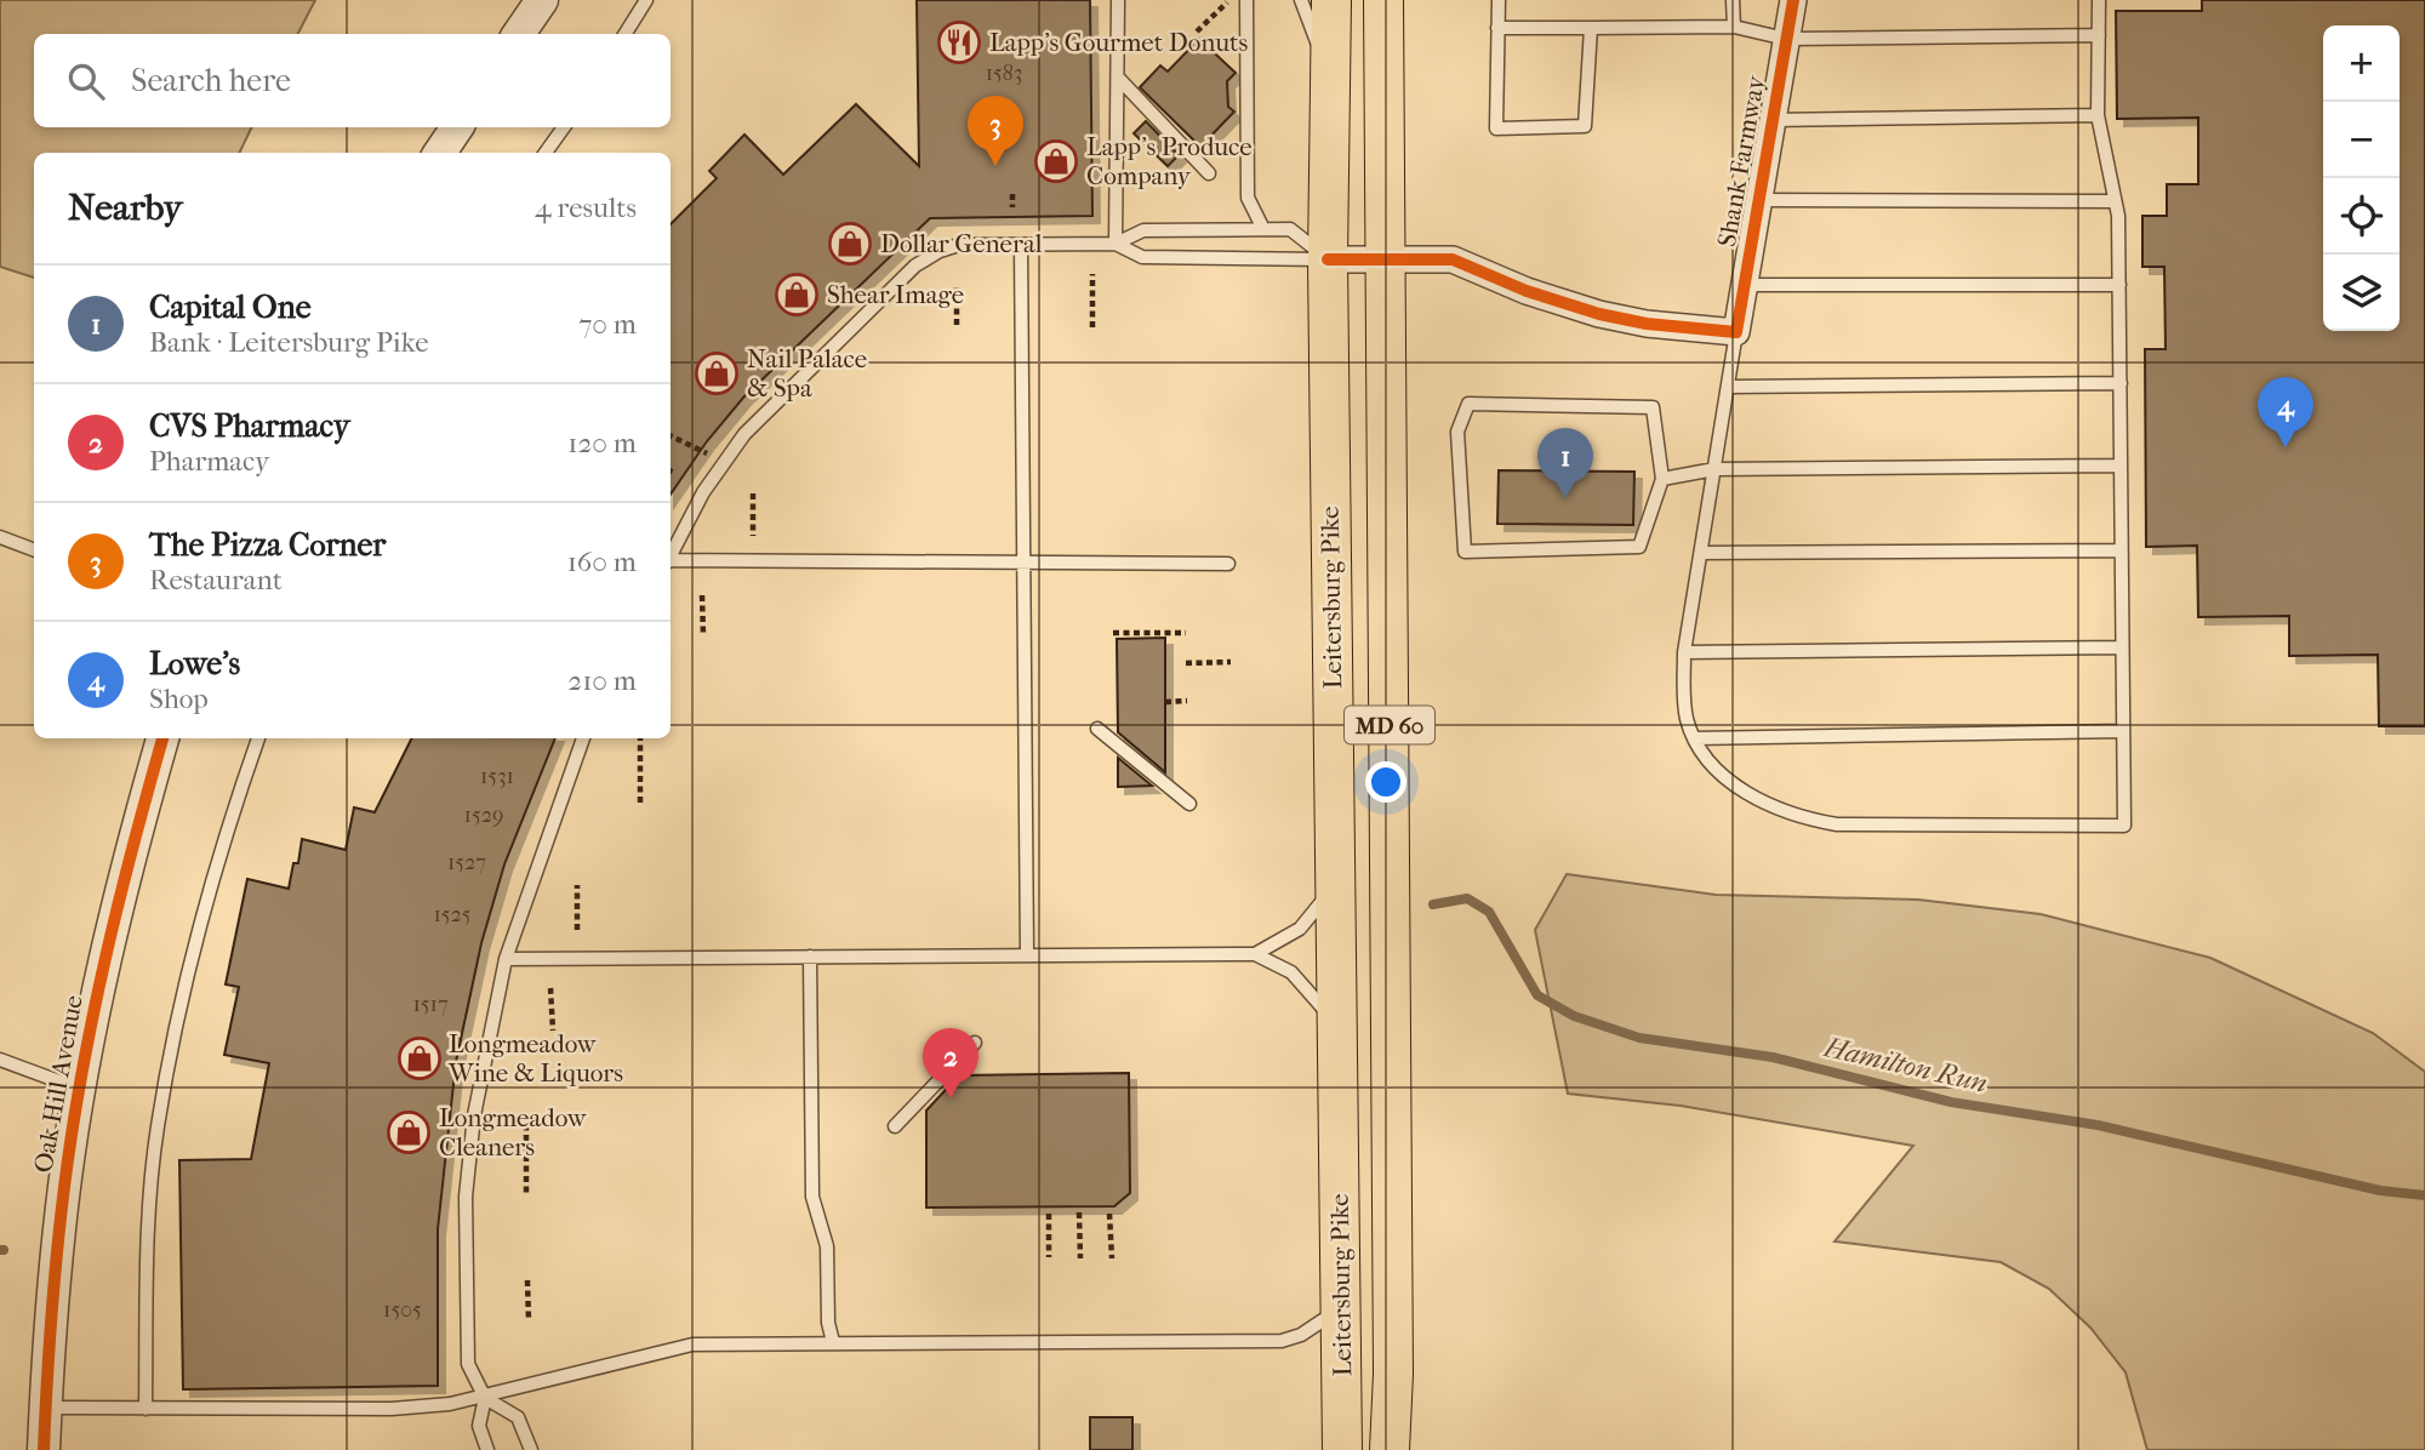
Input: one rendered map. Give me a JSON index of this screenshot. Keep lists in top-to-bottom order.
{
  "streets": {
    "main road": ["Leitersburg Pike", "MD 60"],
    "street": ["Shank Farmway", "Oak Hill Avenue"]
  },
  "water": ["Hamilton Run"],
  "places": {
    "restaurant": ["Lapp's Gourmet Donuts"],
    "shop": [
      "Lapp's Produce Company",
      "Dollar General",
      "Shear Image",
      "Nail Palace & Spa",
      "Longmeadow Wine & Liquors",
      "Longmeadow Cleaners"
    ]
  },
  "house_numbers": [
    "1583",
    "1531",
    "1529",
    "1527",
    "1525",
    "1517",
    "1505"
  ],
  "page": {
    "map_buttons": ["+", "−"],
    "search": "Search here",
    "pins": [
      "3",
      "4",
      "1",
      "2"
    ],
    "heading": ["Nearby", "4 results"],
    "list": [
      {
        "mark": "1",
        "name": "Capital One",
        "note": "Bank · Leitersburg Pike",
        "value": "70 m"
      },
      {
        "mark": "2",
        "name": "CVS Pharmacy",
        "note": "Pharmacy",
        "value": "120 m"
      },
      {
        "mark": "3",
        "name": "The Pizza Corner",
        "note": "Restaurant",
        "value": "160 m"
      },
      {
        "mark": "4",
        "name": "Lowe's",
        "note": "Shop",
        "value": "210 m"
      }
    ]
  }
}
